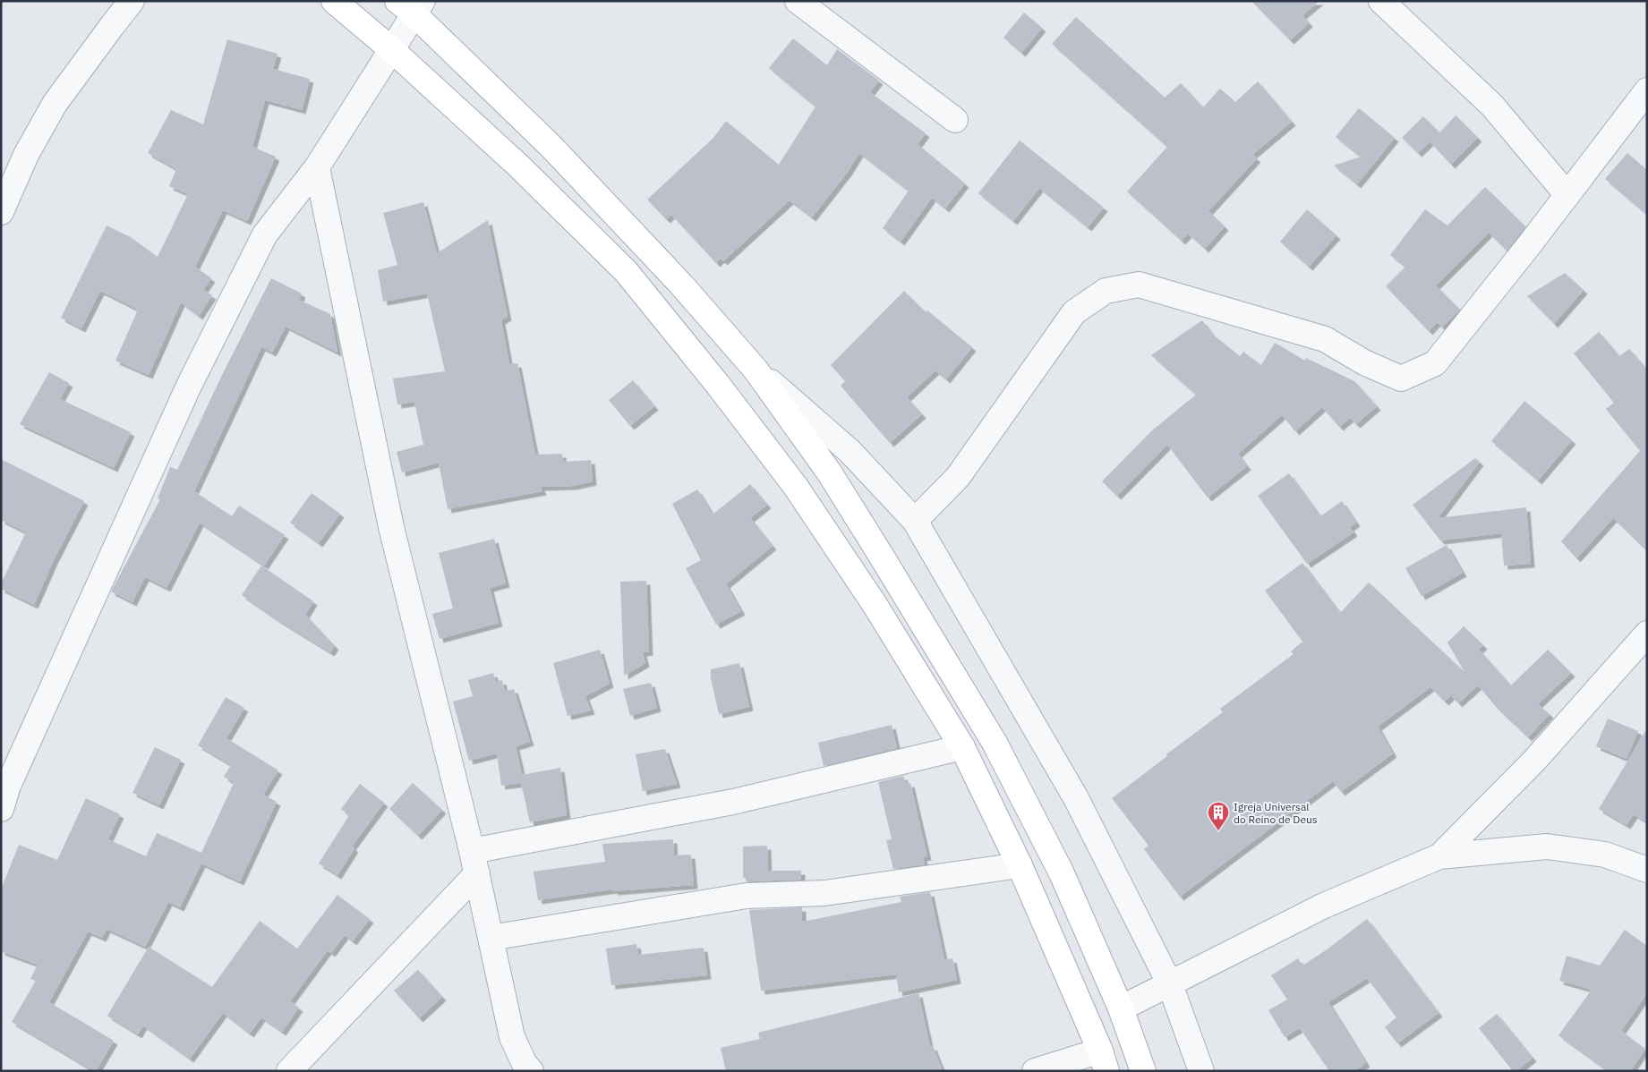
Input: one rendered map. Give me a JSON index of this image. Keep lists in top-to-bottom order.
{
  "places": {
    "building": ["Igreja Universal do Reino de Deus"]
  }
}
